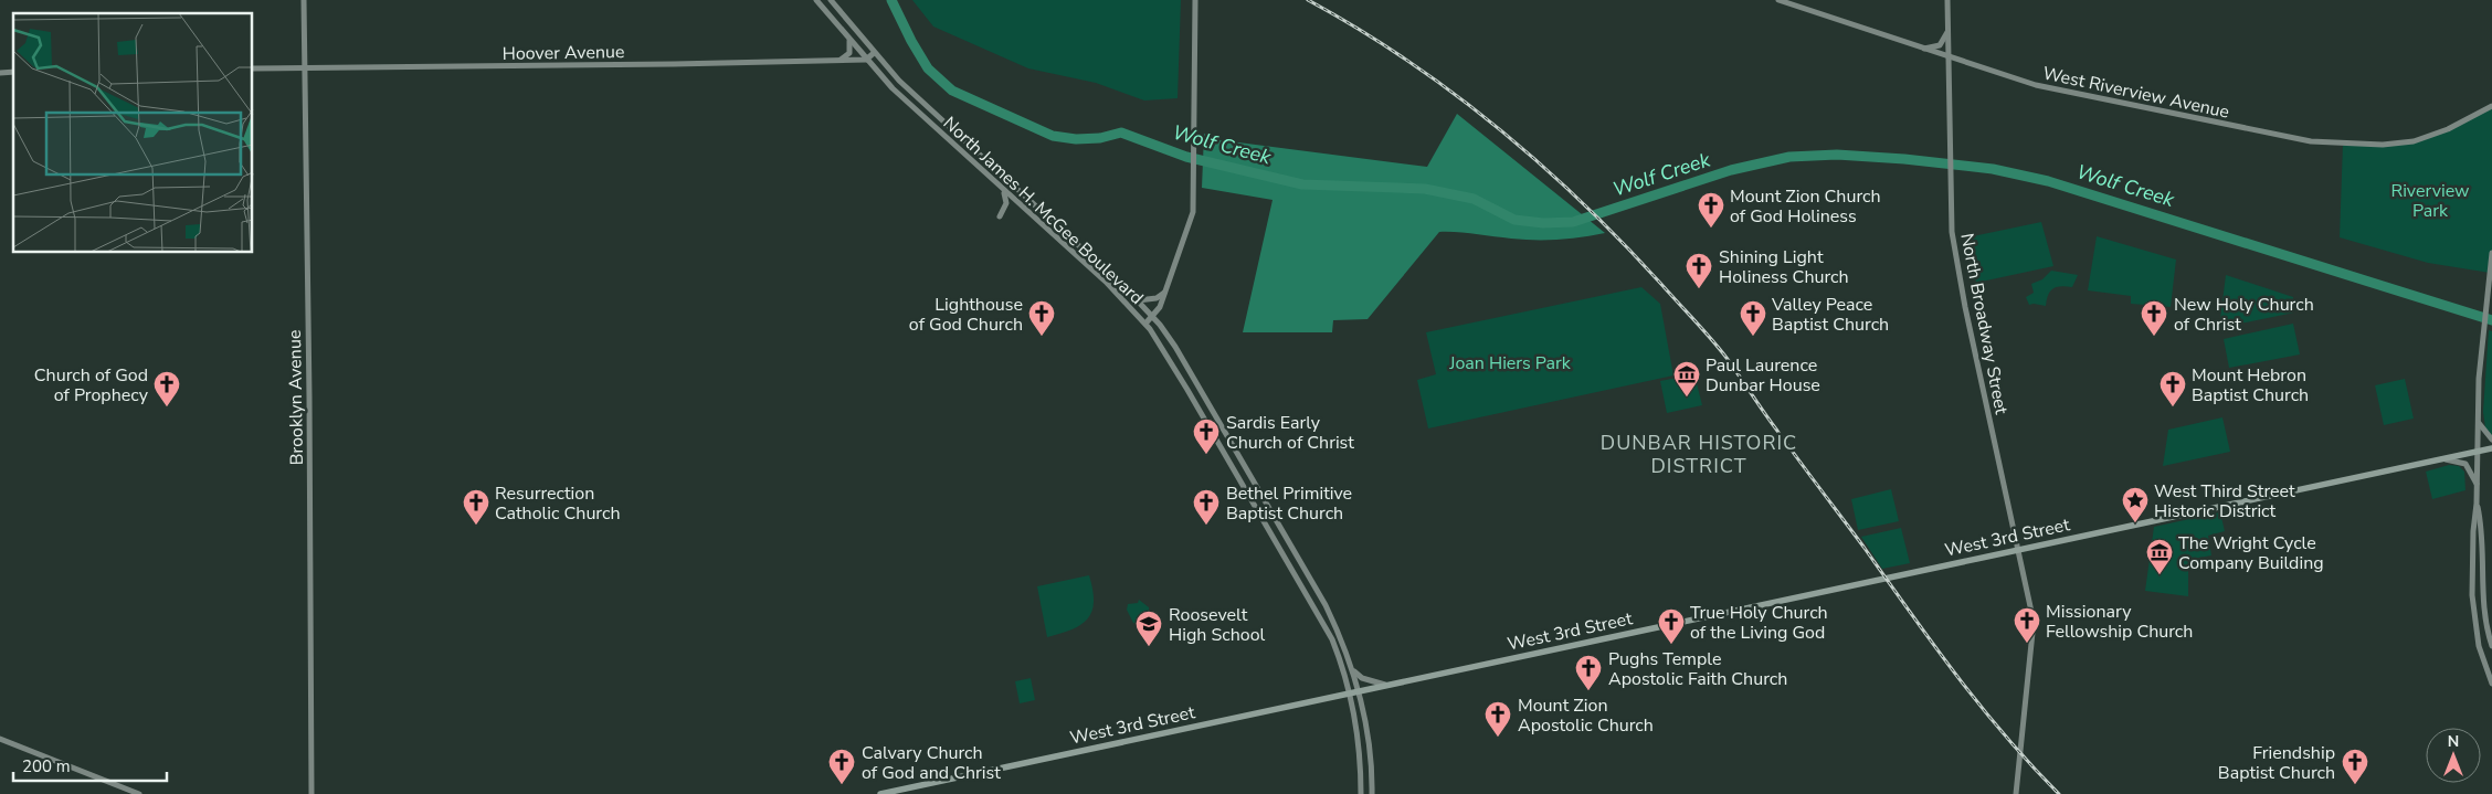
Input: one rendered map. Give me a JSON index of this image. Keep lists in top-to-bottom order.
{
  "streets": {
    "main road": ["West 3rd Street"],
    "street": [
      "Hoover Avenue",
      "West Riverview Avenue",
      "North James H. McGee Boulevard",
      "North Broadway Street",
      "Brooklyn Avenue"
    ]
  },
  "crossings": [
    ["Hoover Avenue", "North James H. McGee Boulevard"],
    ["Hoover Avenue", "Brooklyn Avenue"],
    ["West Riverview Avenue", "North Broadway Street"],
    ["North James H. McGee Boulevard", "West 3rd Street"],
    ["North Broadway Street", "West 3rd Street"]
  ],
  "districts": ["DUNBAR HISTORIC DISTRICT"],
  "water": ["Wolf Creek"],
  "parks": ["Riverview Park", "Joan Hiers Park"],
  "places": {
    "church": [
      "Mount Zion Church of God Holiness",
      "Shining Light Holiness Church",
      "Lighthouse of God Church",
      "Valley Peace Baptist Church",
      "New Holy Church of Christ",
      "Church of God of Prophecy",
      "Mount Hebron Baptist Church",
      "Sardis Early Church of Christ",
      "Resurrection Catholic Church",
      "Bethel Primitive Baptist Church",
      "Missionary Fellowship Church",
      "True Holy Church of the Living God",
      "Pughs Temple Apostolic Faith Church",
      "Mount Zion Apostolic Church",
      "Calvary Church of God and Christ",
      "Friendship Baptist Church"
    ],
    "museum": ["Paul Laurence Dunbar House", "The Wright Cycle Company Building"],
    "place": ["West Third Street Historic District"],
    "school or university": ["Roosevelt High School"]
  },
  "scale_bar": "200 m",
  "north": "top"
}
